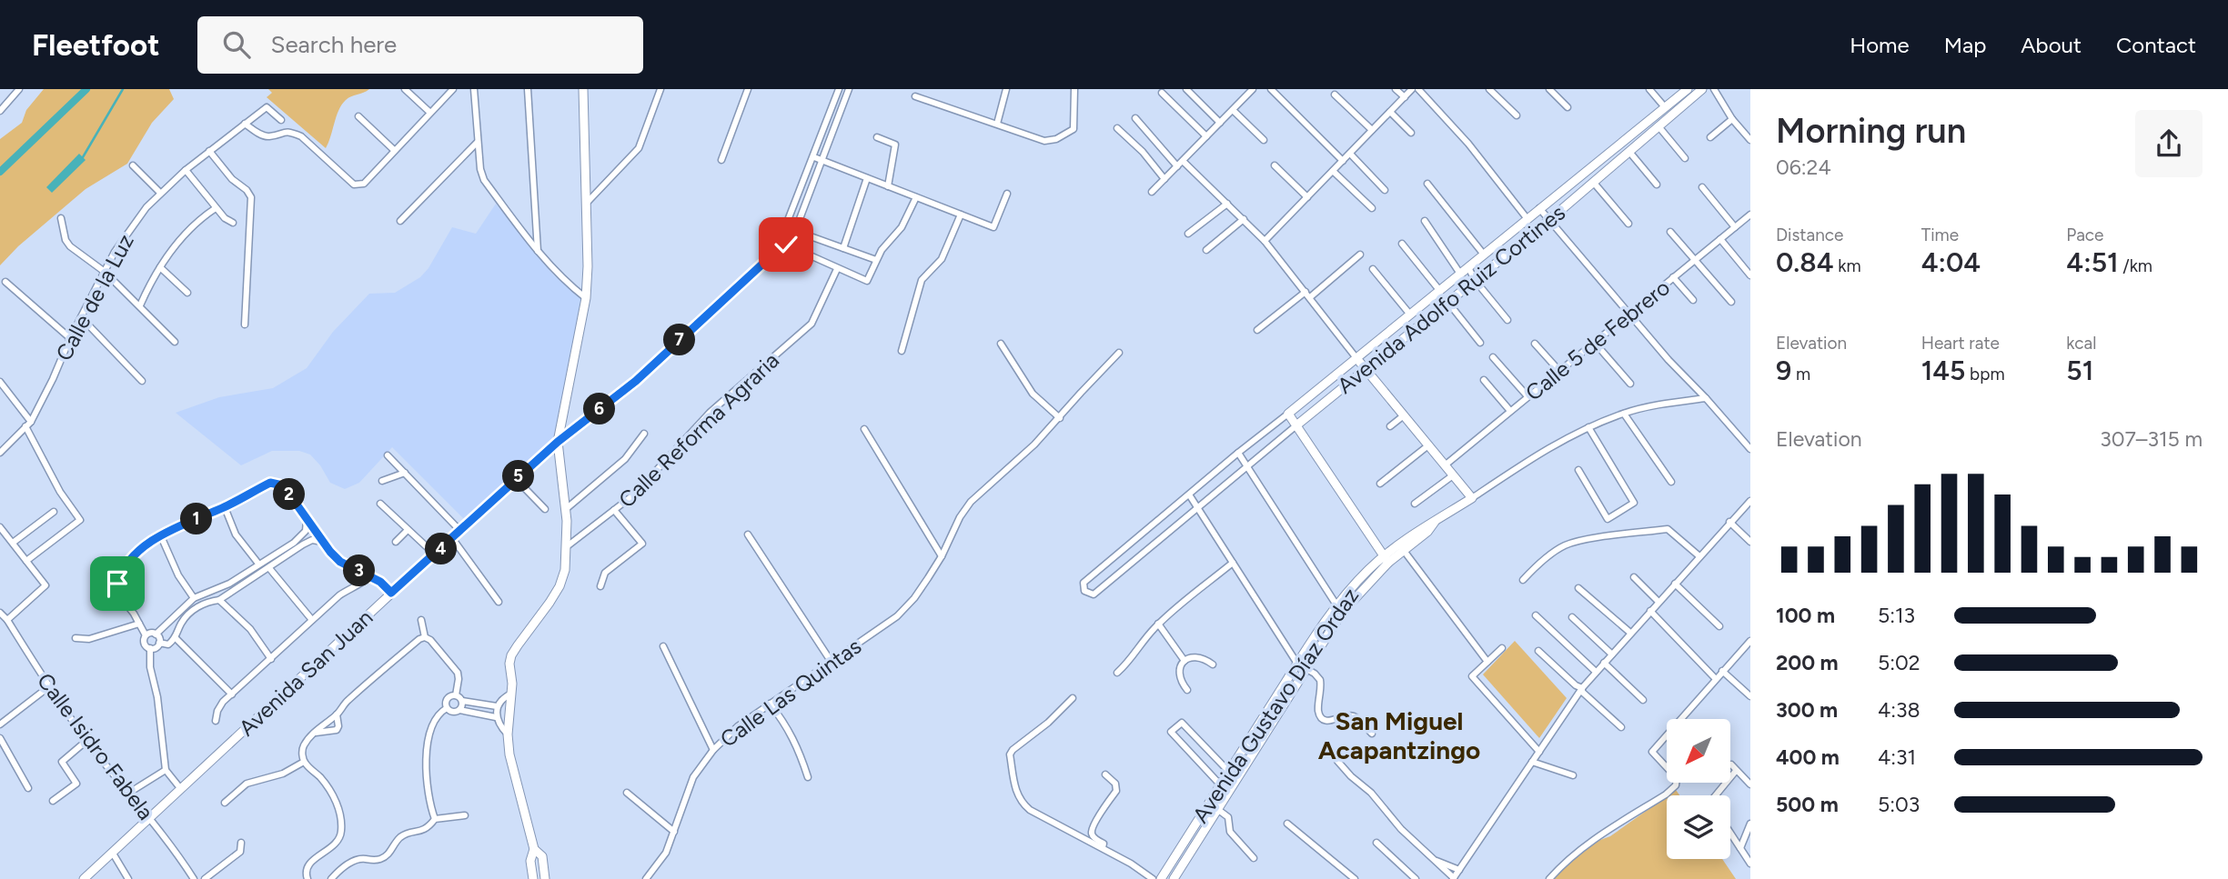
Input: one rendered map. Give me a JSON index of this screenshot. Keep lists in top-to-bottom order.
{
  "streets": {
    "street": [
      "Calle de la Luz",
      "Avenida Adolfo Ruiz Cortines",
      "Calle 5 de Febrero",
      "Calle Reforma Agraria",
      "Avenida San Juan",
      "Calle Las Quintas",
      "Avenida Gustavo Díaz Ordaz",
      "Calle Isidro Fabela"
    ]
  },
  "crossings": [
    ["Avenida San Juan", "Calle Isidro Fabela"]
  ],
  "districts": ["San Miguel Acapantzingo"],
  "north": "bottom left",
  "page": {
    "header": "Fleetfoot",
    "search": "Search here",
    "nav": [
      "Home",
      "Map",
      "About",
      "Contact"
    ],
    "heading": ["Morning run", "06:24"],
    "stats": [
      ["Distance", "0.84 km"],
      ["Time", "4:04"],
      ["Pace", "4:51 /km"],
      ["Elevation", "9 m"],
      ["Heart rate", "145 bpm"],
      ["kcal", "51"]
    ],
    "pins": [
      "7",
      "6",
      "5",
      "2",
      "1",
      "4",
      "3"
    ],
    "chart": ["Elevation", "307–315 m"],
    "list": [
      {
        "name": "100 m",
        "note": "5:13"
      },
      {
        "name": "200 m",
        "note": "5:02"
      },
      {
        "name": "300 m",
        "note": "4:38"
      },
      {
        "name": "400 m",
        "note": "4:31"
      },
      {
        "name": "500 m",
        "note": "5:03"
      }
    ]
  }
}
